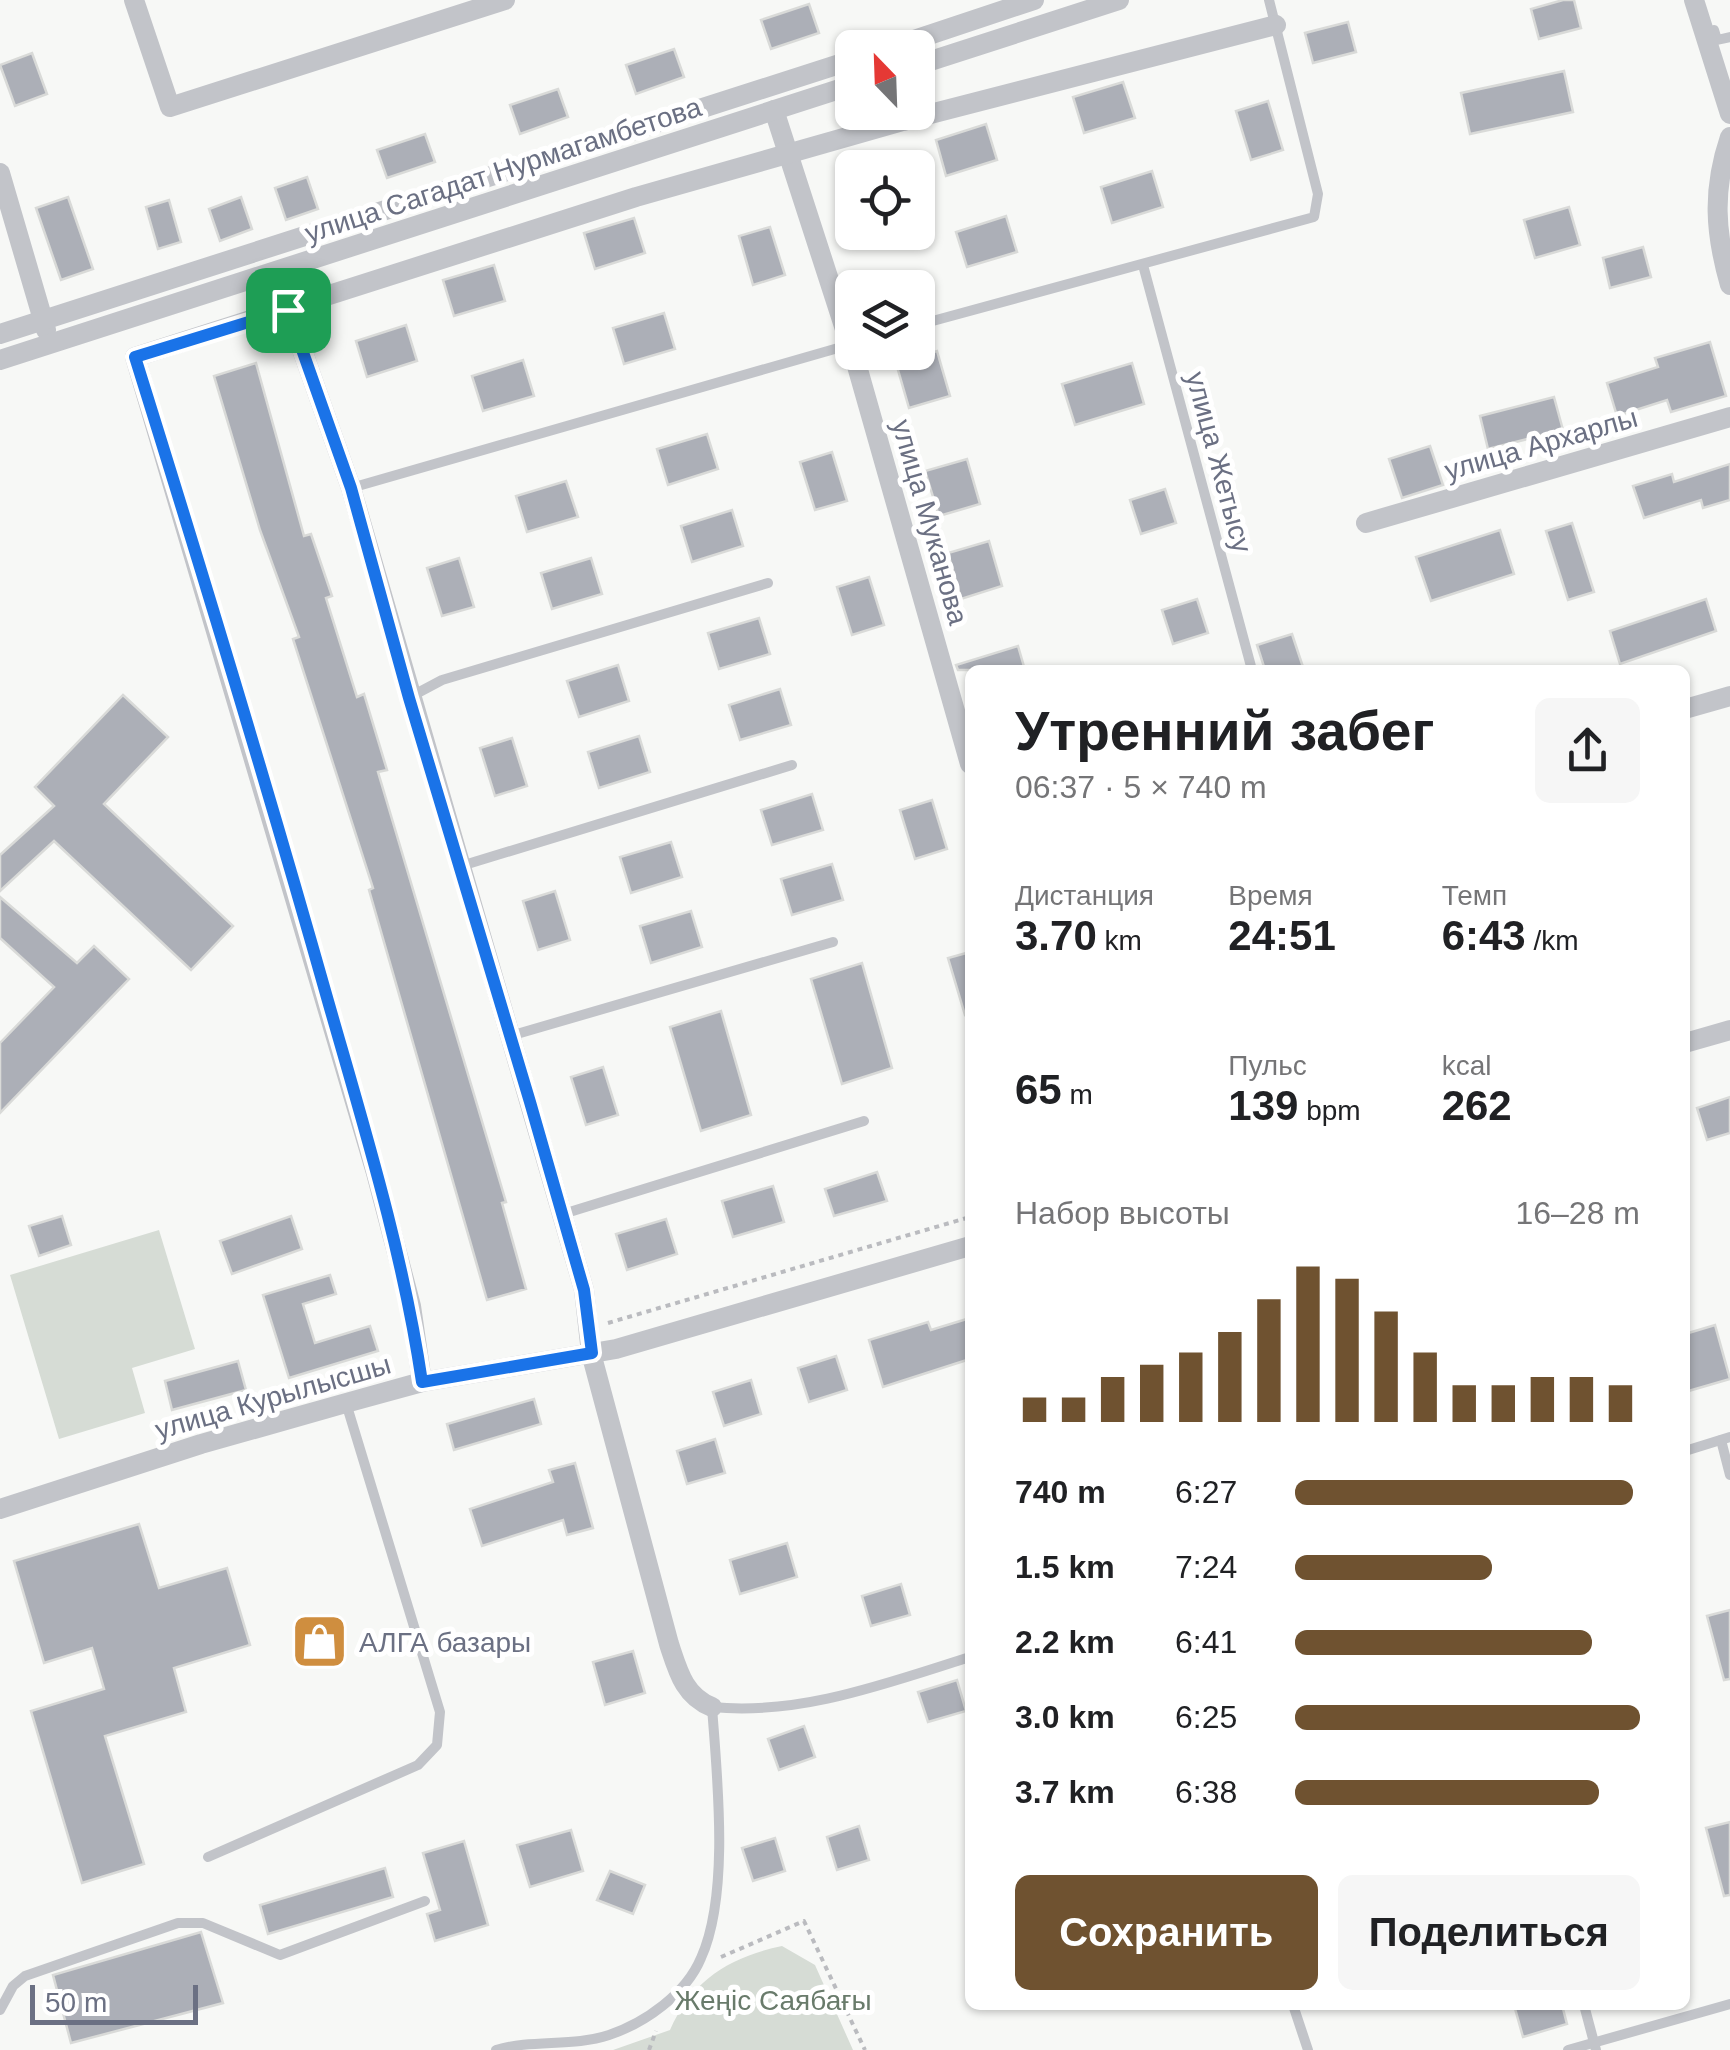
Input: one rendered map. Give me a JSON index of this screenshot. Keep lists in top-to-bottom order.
{
  "streets": {
    "street": [
      "улица Сагадат Нурмагамбетова",
      "улица Архарлы",
      "улица Муканова",
      "улица Курылысшы"
    ],
    "lane": ["улица Жетысу"]
  },
  "crossings": [
    ["улица Сагадат Нурмагамбетова", "улица Муканова"]
  ],
  "parks": ["Жеңіс Саябағы"],
  "places": {
    "shop": ["АЛГА базары"]
  },
  "scale_bar": "50 m",
  "north": "top left",
  "page": {
    "heading": ["Утренний забег", "06:37 · 5 × 740 m"],
    "stats": [
      ["Дистанция", "3.70 km"],
      ["Время", "24:51"],
      ["Темп", "6:43 /km"],
      ["65 m"],
      ["Пульс", "139 bpm"],
      ["kcal", "262"]
    ],
    "chart": ["Набор высоты", "16–28 m"],
    "list": [
      {
        "name": "740 m",
        "note": "6:27"
      },
      {
        "name": "1.5 km",
        "note": "7:24"
      },
      {
        "name": "2.2 km",
        "note": "6:41"
      },
      {
        "name": "3.0 km",
        "note": "6:25"
      },
      {
        "name": "3.7 km",
        "note": "6:38"
      }
    ],
    "buttons": ["Сохранить", "Поделиться"],
    "scale": "50 m"
  }
}
